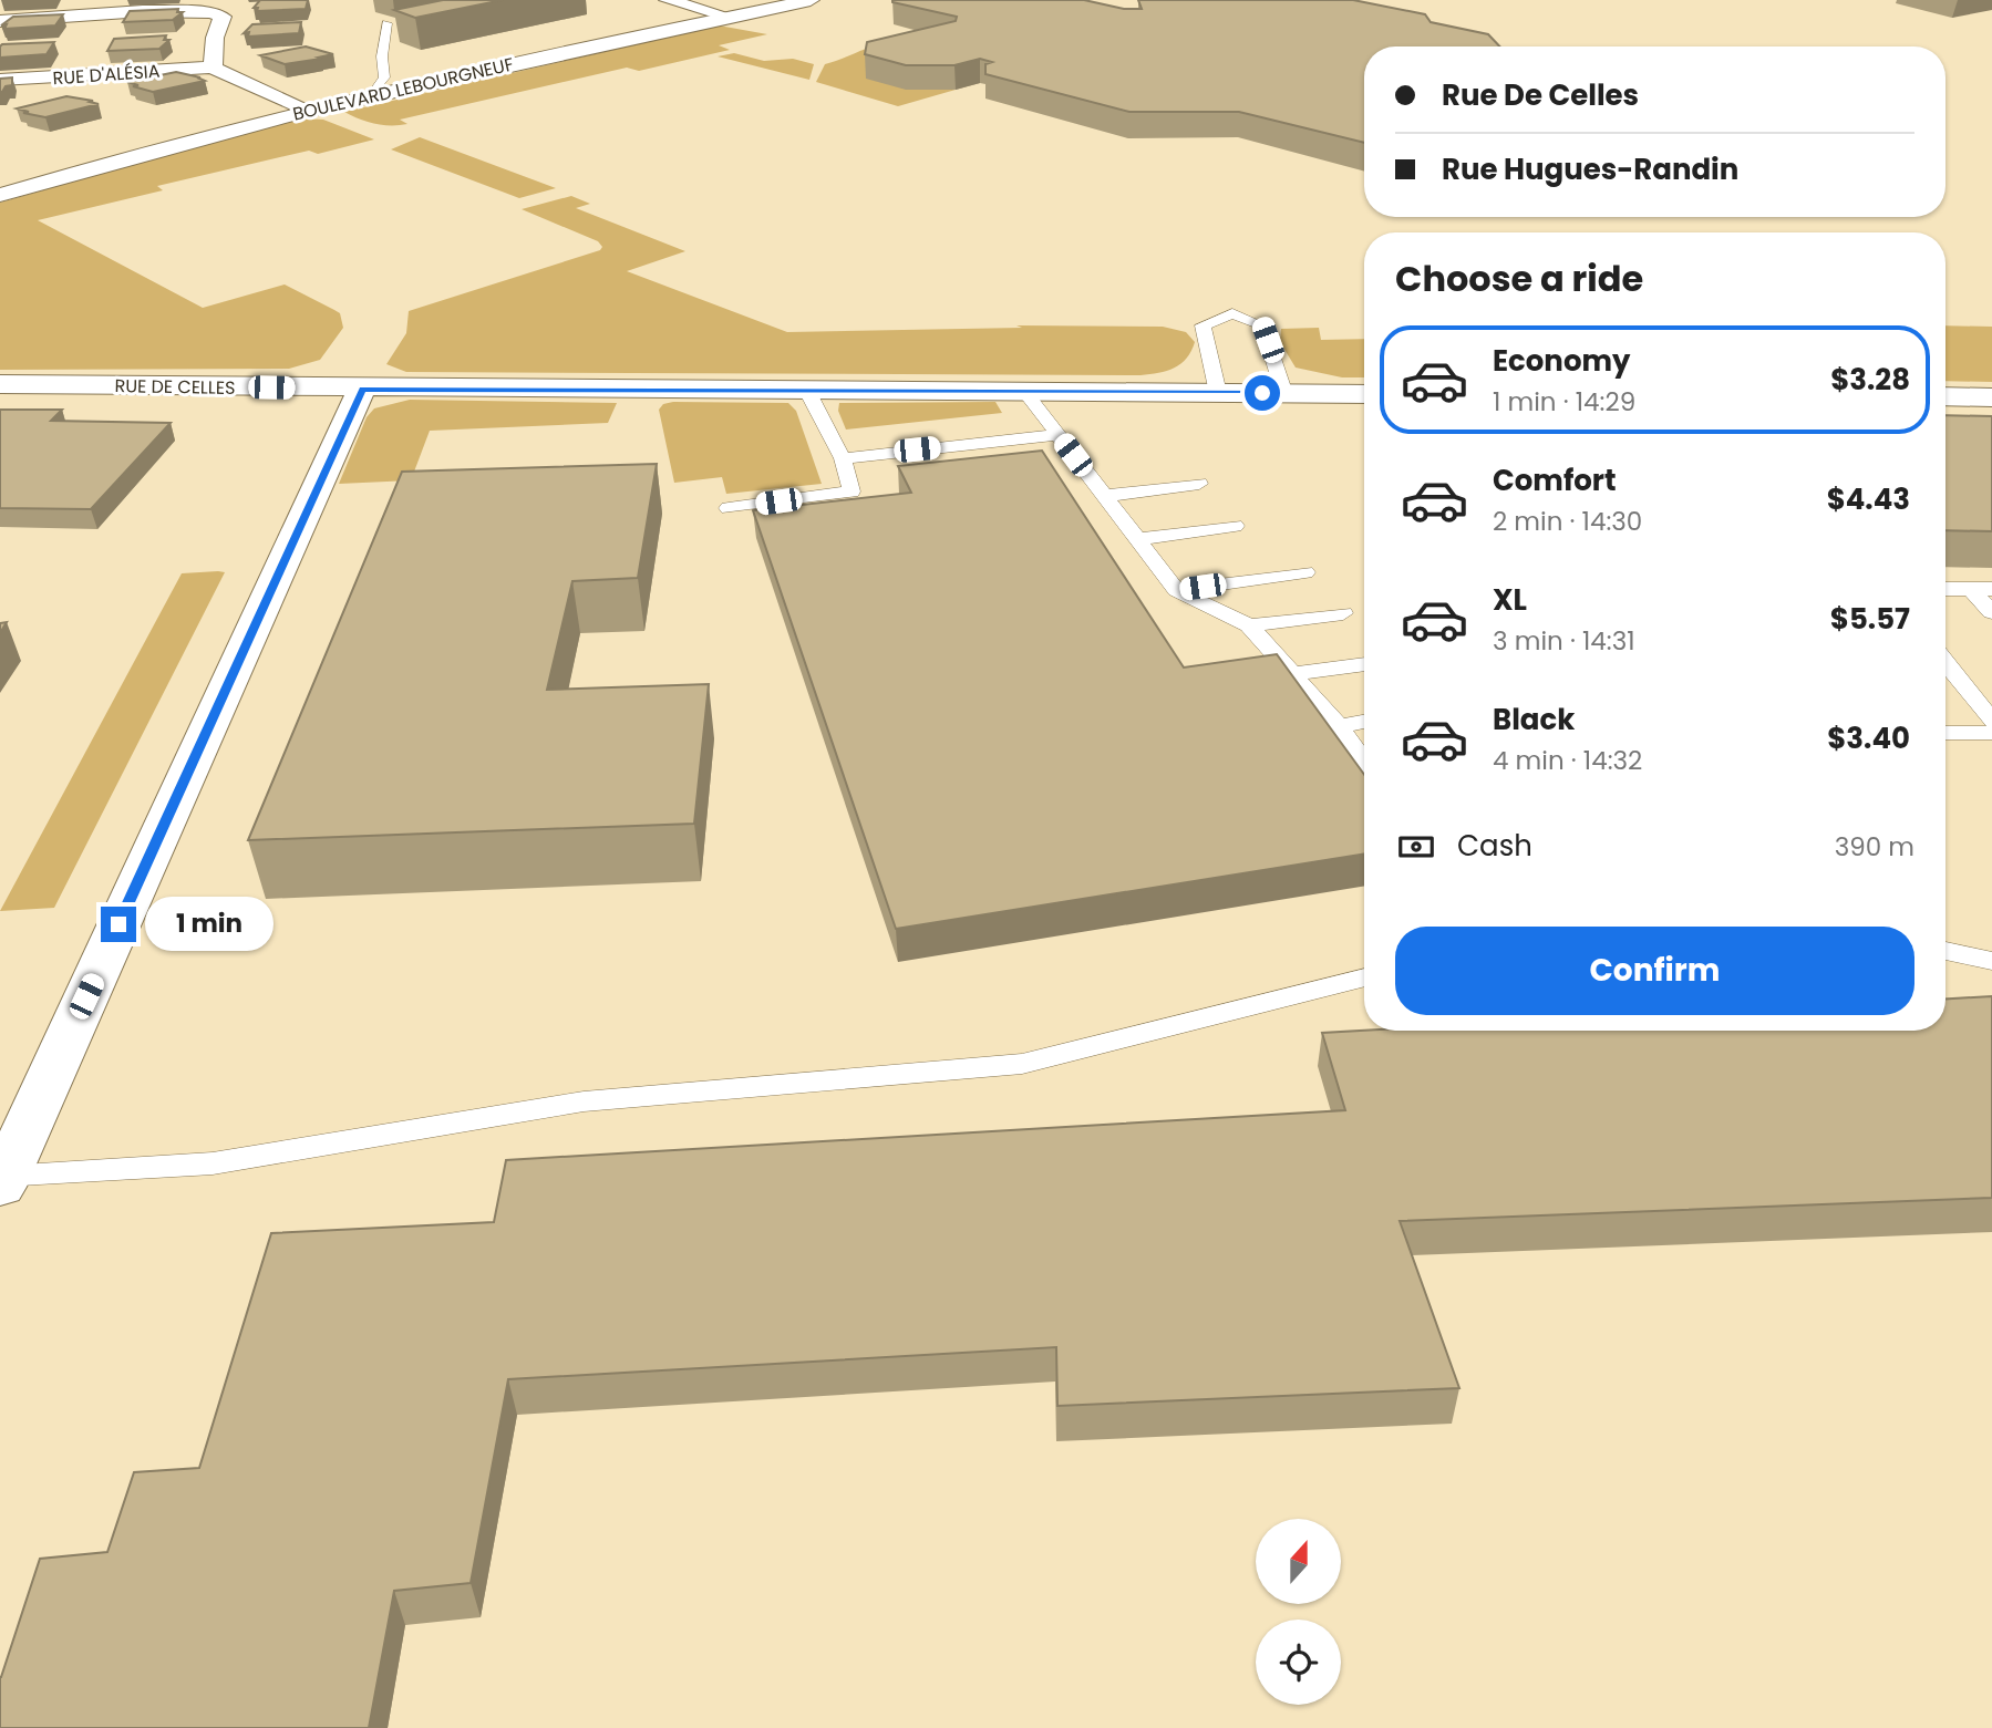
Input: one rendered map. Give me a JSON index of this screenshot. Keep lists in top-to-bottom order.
{
  "streets": {
    "street": ["RUE D'ALÉSIA", "BOULEVARD LEBOURGNEUF", "RUE DE CELLES"]
  },
  "north": "top",
  "page": {
    "banner": ["Rue De Celles", "Rue Hugues-Randin"],
    "heading": "Choose a ride",
    "list": [
      {
        "name": "Economy",
        "note": "1 min · 14:29",
        "value": "$3.28"
      },
      {
        "name": "Comfort",
        "note": "2 min · 14:30",
        "value": "$4.43"
      },
      {
        "name": "XL",
        "note": "3 min · 14:31",
        "value": "$5.57"
      },
      {
        "name": "Black",
        "note": "4 min · 14:32",
        "value": "$3.40"
      }
    ],
    "pay": ["Cash", "390 m"],
    "bubble": "1 min",
    "buttons": "Confirm"
  }
}
